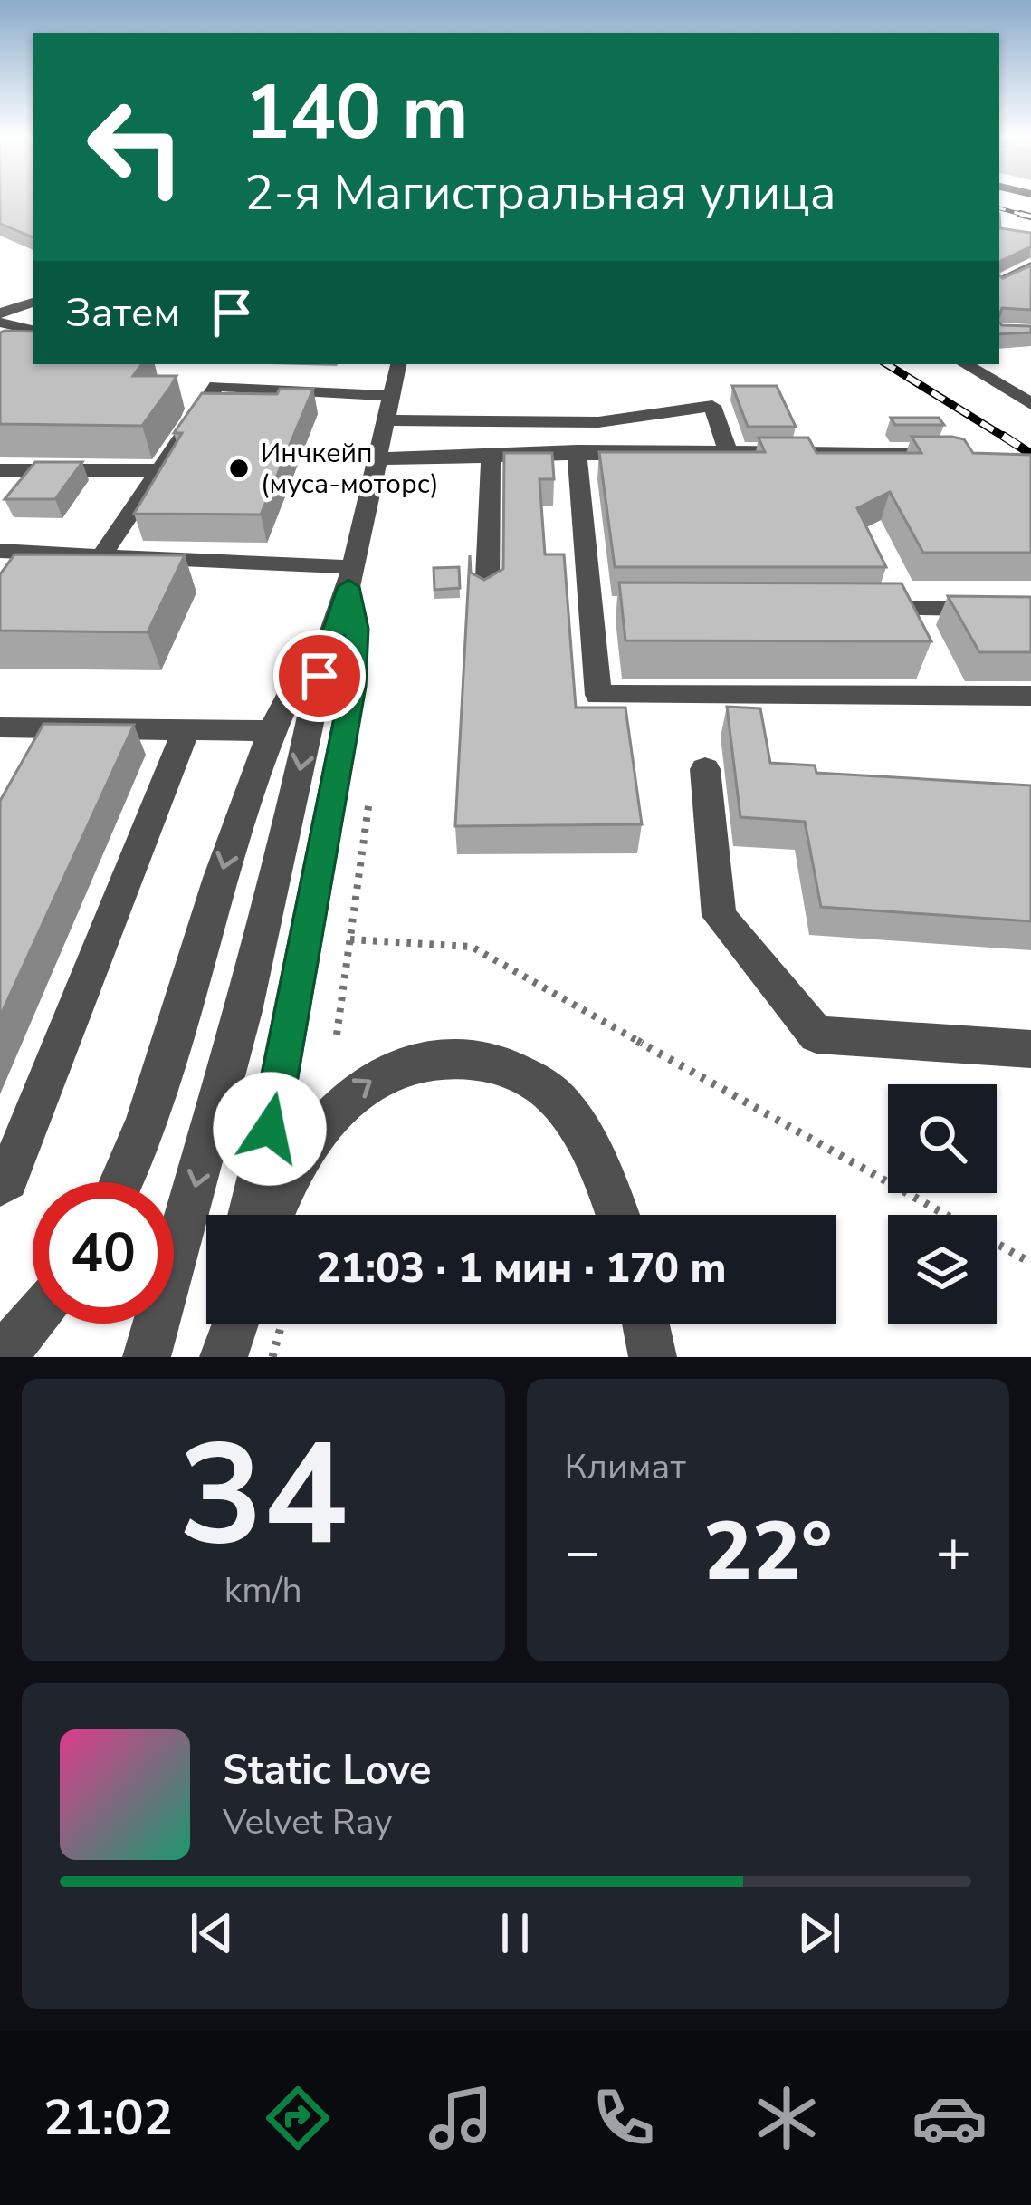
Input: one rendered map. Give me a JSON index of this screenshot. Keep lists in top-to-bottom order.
{
  "places": ["Инчкейп (муса-моторс)"],
  "page": {
    "turn": ["140 m", "2-я Магистральная улица"],
    "then": "Затем",
    "limit": "40",
    "trip": "21:03 · 1 мин · 170 m",
    "tile": [
      ["34", "km/h"],
      "Климат"
    ],
    "heat": ["−", "22°", "+"],
    "song": ["Static Love", "Velvet Ray"],
    "tabs": "21:02"
  }
}
